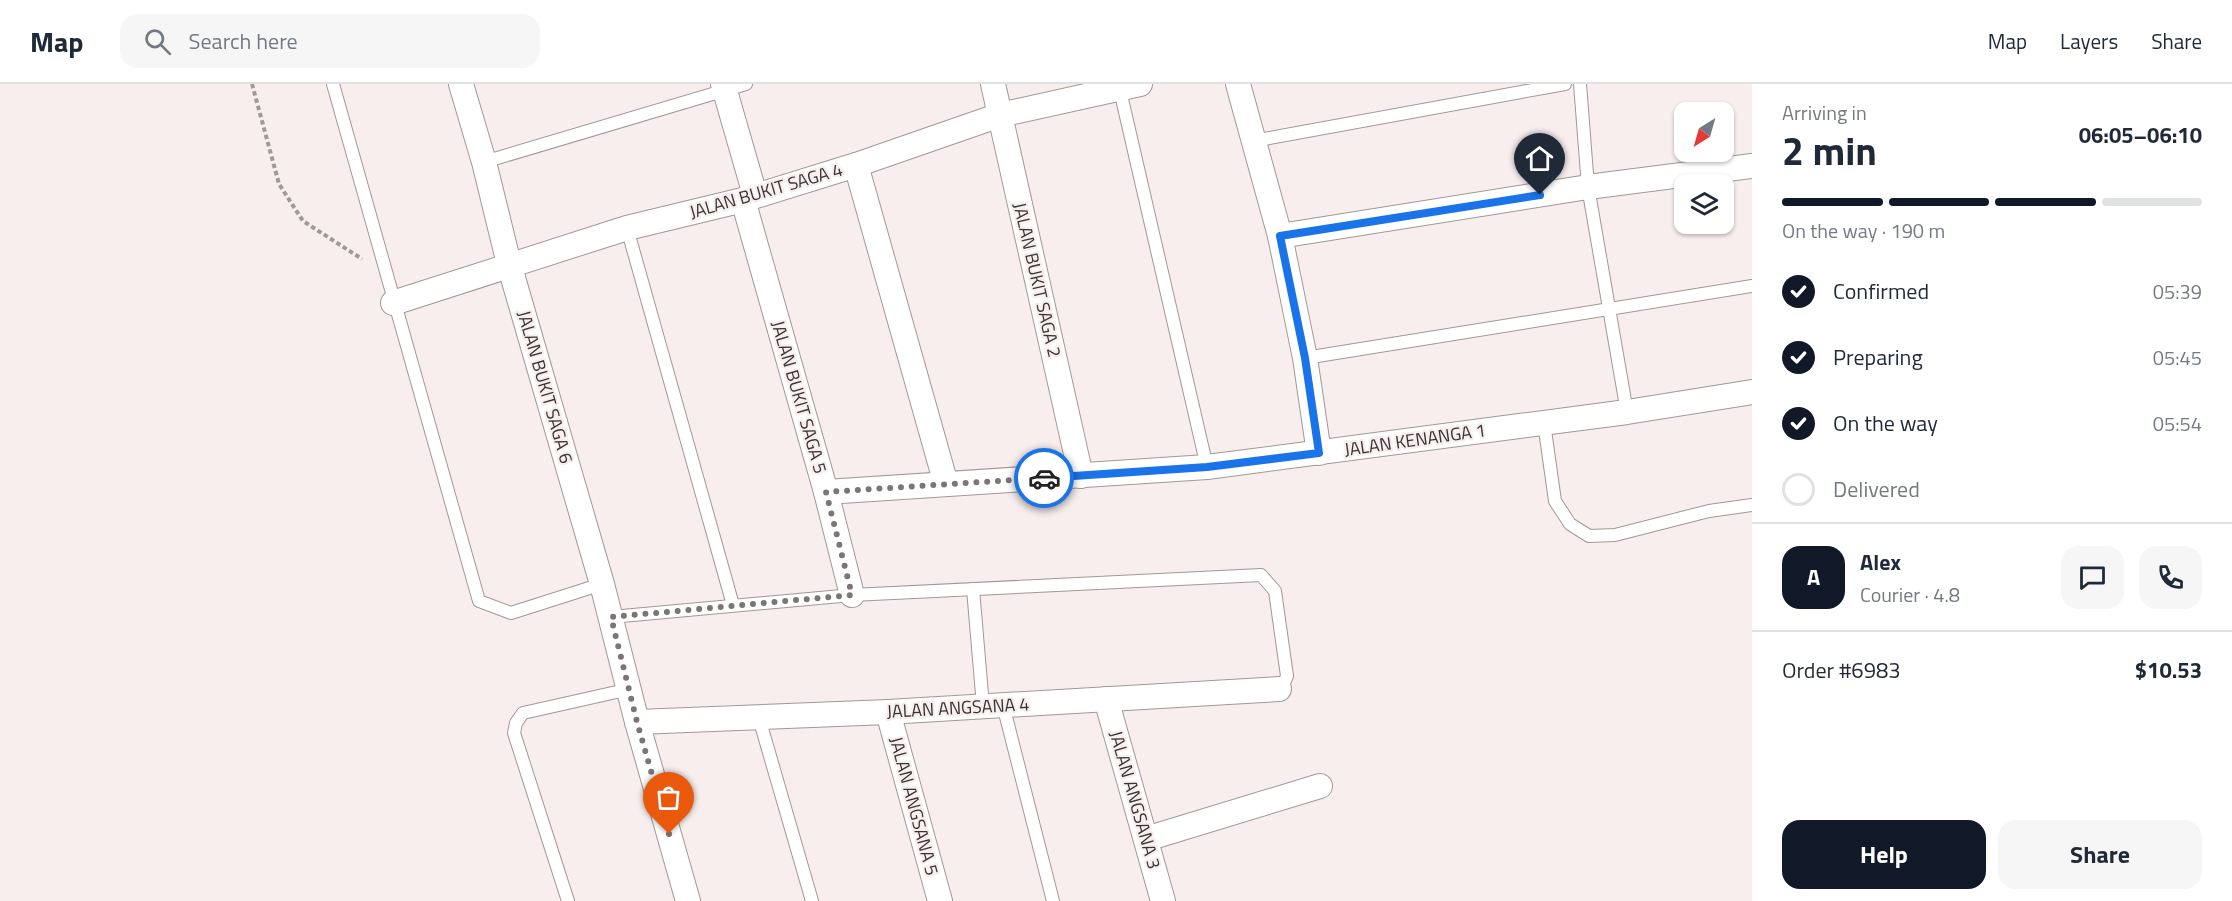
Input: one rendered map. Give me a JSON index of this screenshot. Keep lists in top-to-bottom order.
{
  "streets": {
    "street": [
      "JALAN BUKIT SAGA 4",
      "JALAN BUKIT SAGA 2",
      "JALAN BUKIT SAGA 6",
      "JALAN BUKIT SAGA 5",
      "JALAN KENANGA 1",
      "JALAN ANGSANA 4",
      "JALAN ANGSANA 3",
      "JALAN ANGSANA 5"
    ]
  },
  "crossings": [
    ["JALAN BUKIT SAGA 4", "JALAN BUKIT SAGA 2"],
    ["JALAN BUKIT SAGA 4", "JALAN BUKIT SAGA 6"],
    ["JALAN BUKIT SAGA 4", "JALAN BUKIT SAGA 5"],
    ["JALAN BUKIT SAGA 2", "JALAN KENANGA 1"],
    ["JALAN BUKIT SAGA 6", "JALAN ANGSANA 4"],
    ["JALAN BUKIT SAGA 5", "JALAN KENANGA 1"],
    ["JALAN ANGSANA 4", "JALAN ANGSANA 3"],
    ["JALAN ANGSANA 4", "JALAN ANGSANA 5"]
  ],
  "north": "bottom left",
  "page": {
    "header": "Map",
    "search": "Search here",
    "nav": ["Map", "Layers", "Share"],
    "heading": ["2 min", "Arriving in", "06:05–06:10"],
    "panel": [
      "Alex",
      "Courier · 4.8",
      "Order #6983",
      "$10.53"
    ],
    "bar": "On the way · 190 m",
    "list": [
      ["Confirmed", "05:39"],
      ["Preparing", "05:45"],
      ["On the way", "05:54"],
      "Delivered"
    ],
    "round": "A",
    "buttons": ["Help", "Share"]
  }
}
